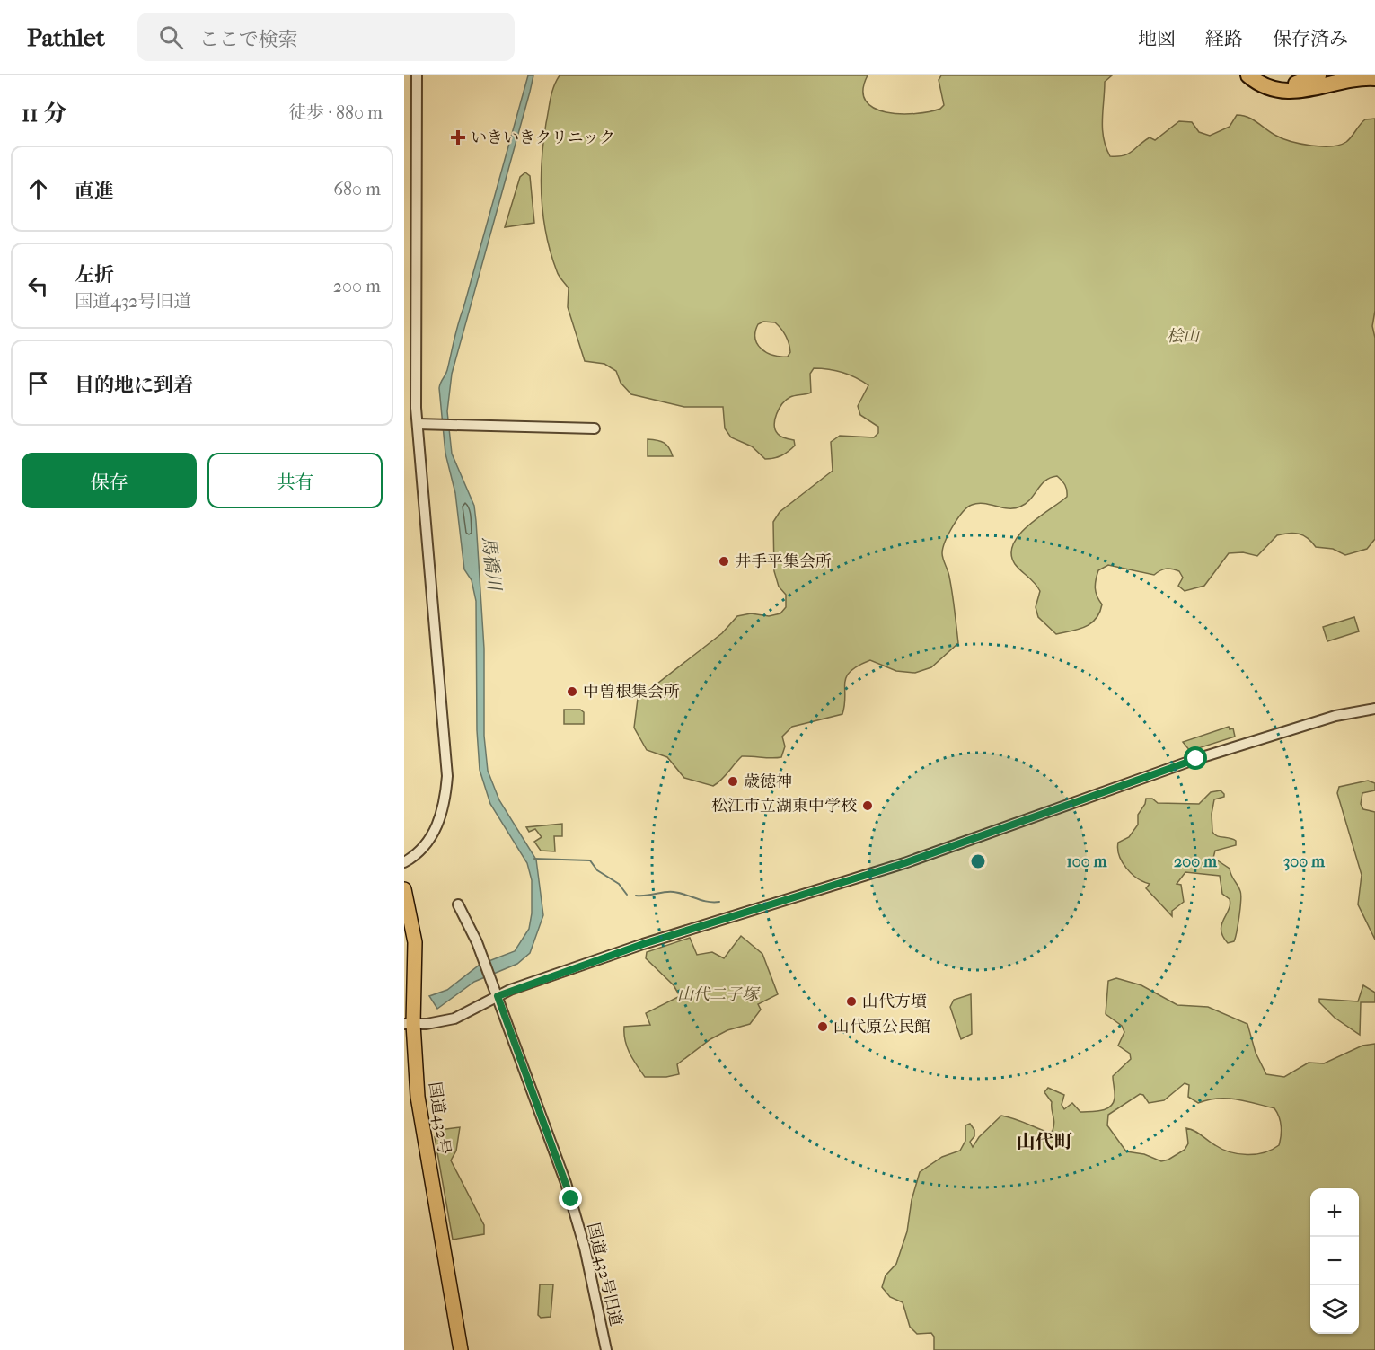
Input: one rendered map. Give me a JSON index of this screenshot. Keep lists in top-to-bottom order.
{
  "streets": {
    "highway": ["国道432号"],
    "street": ["国道432号旧道"]
  },
  "districts": ["山代町"],
  "water": ["馬橋川"],
  "parks": ["桧山", "山代二子塚"],
  "places": {
    "health": ["いきいきクリニック"],
    "other": [
      "井手平集会所",
      "中曽根集会所",
      "歳徳神",
      "松江市立湖東中学校",
      "山代方墳",
      "山代原公民館"
    ]
  },
  "page": {
    "header": "Pathlet",
    "search": "ここで検索",
    "nav": ["地図", "経路", "保存済み"],
    "heading": ["11 分", "徒歩 · 880 m"],
    "list": [
      ["直進", "680 m"],
      ["左折", "国道432号旧道", "200 m"],
      "目的地に到着"
    ],
    "buttons": ["保存", "共有"],
    "map_buttons": ["+", "−"]
  },
  "rings": ["100 m", "200 m", "300 m"]
}
